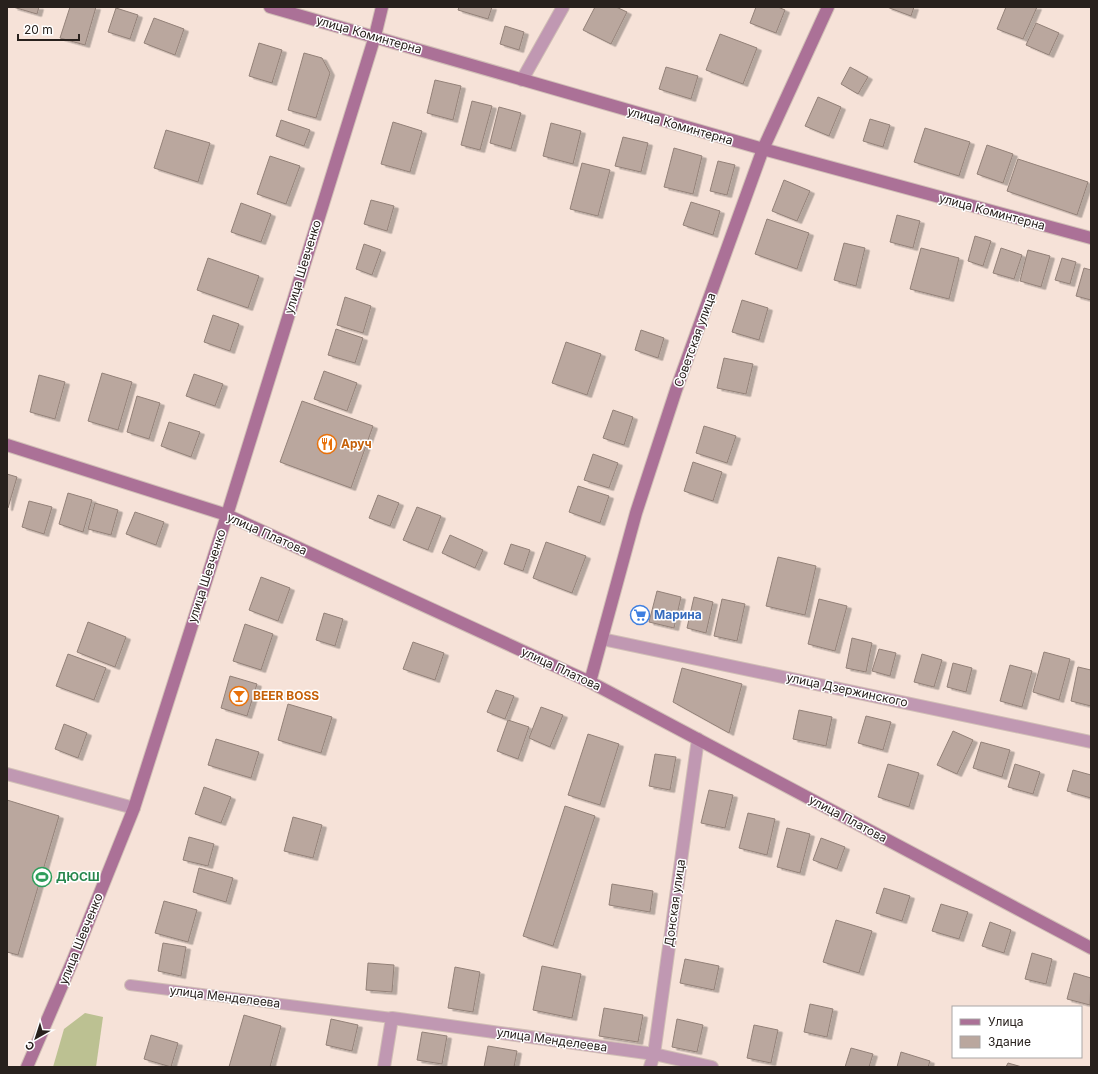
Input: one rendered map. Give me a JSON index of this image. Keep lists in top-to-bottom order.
{
  "streets": {
    "street": [
      "улица Коминтерна",
      "улица Шевченко",
      "Советская улица",
      "улица Платова",
      "улица Дзержинского",
      "Донская улица",
      "улица Менделеева"
    ]
  },
  "crossings": [
    ["улица Коминтерна", "улица Шевченко"],
    ["улица Коминтерна", "Советская улица"],
    ["улица Шевченко", "улица Платова"],
    ["Советская улица", "улица Платова"],
    ["Советская улица", "улица Дзержинского"],
    ["улица Платова", "Донская улица"],
    ["Донская улица", "улица Менделеева"]
  ],
  "places": {
    "restaurant": ["Аруч"],
    "supermarket": ["Марина"],
    "bar": ["BEER BOSS"],
    "sports": ["ДЮСШ"]
  },
  "legend": ["Улица", "Здание"],
  "scale_bar": "20 m",
  "north": "bottom left"
}
